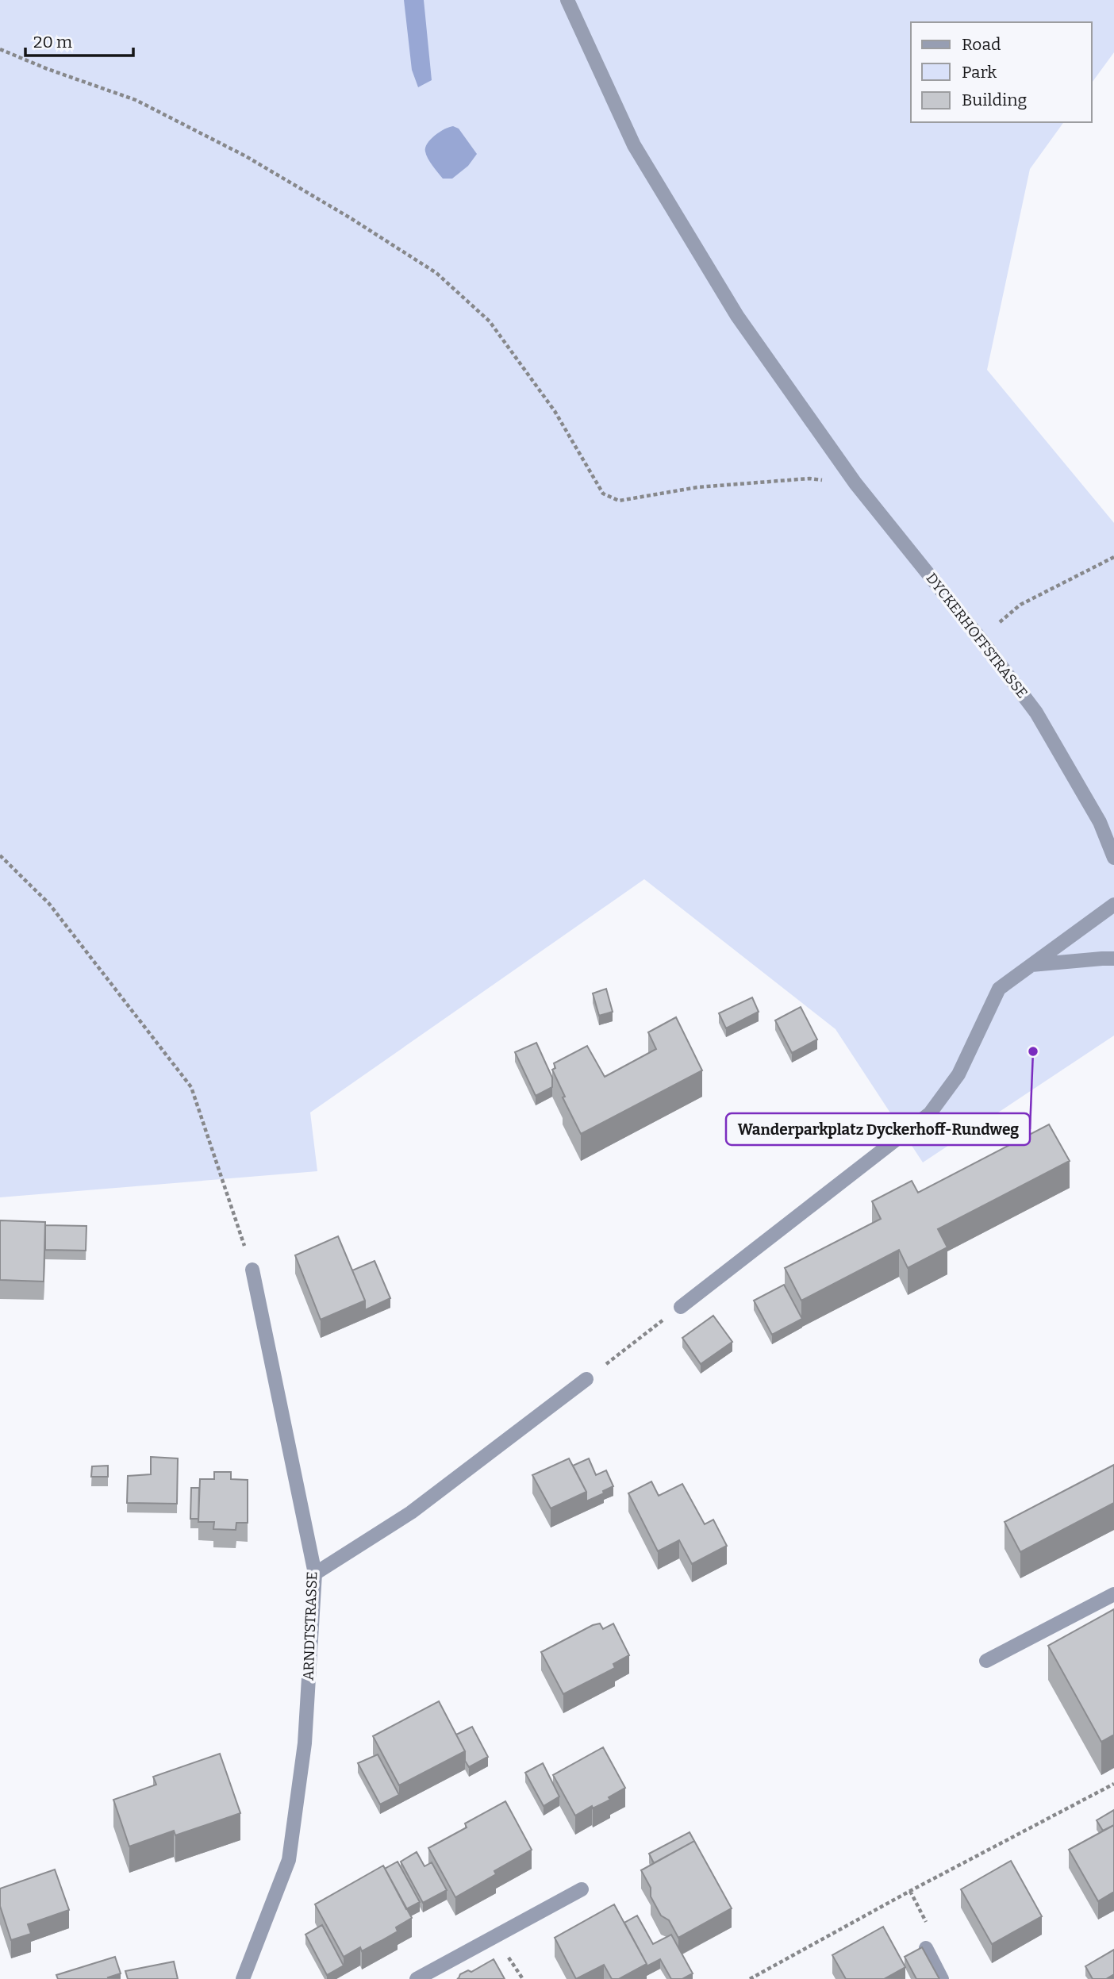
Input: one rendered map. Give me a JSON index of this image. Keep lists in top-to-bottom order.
{
  "streets": {
    "street": ["DYCKERHOFFSTRASSE", "ARNDTSTRASSE"]
  },
  "places": ["Wanderparkplatz Dyckerhoff-Rundweg"],
  "legend": ["Road", "Park", "Building"],
  "scale_bar": "20 m"
}
